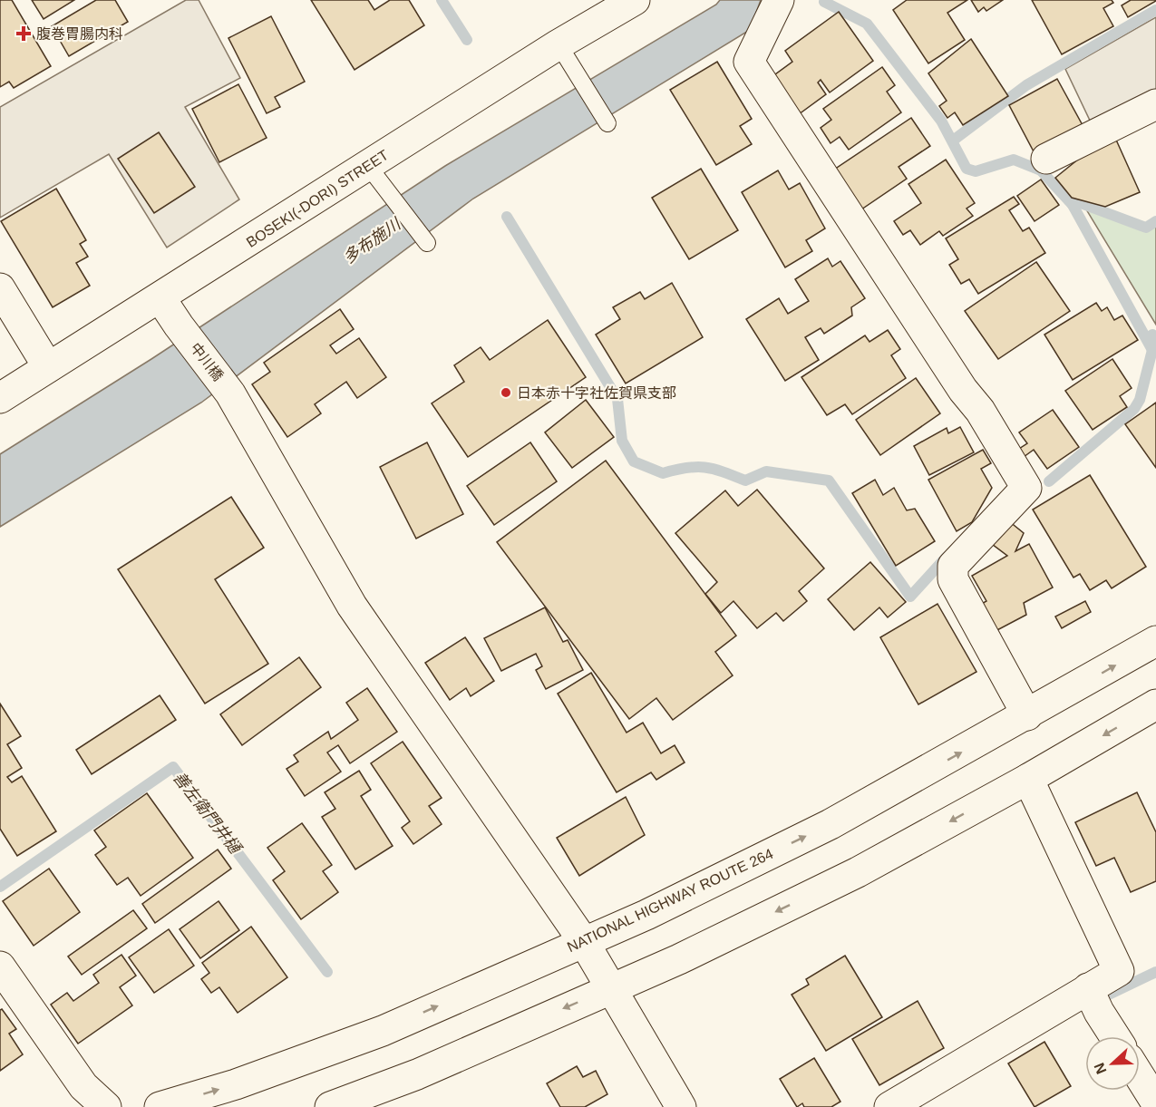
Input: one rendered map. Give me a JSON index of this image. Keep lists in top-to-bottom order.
{
  "streets": {
    "main road": ["BOSEKI(-DORI) STREET", "中川橋", "NATIONAL HIGHWAY ROUTE 264"]
  },
  "crossings": [
    ["BOSEKI(-DORI) STREET", "中川橋"],
    ["中川橋", "NATIONAL HIGHWAY ROUTE 264"]
  ],
  "water": ["多布施川", "善左衛門井樋"],
  "places": {
    "health": ["腹巻胃腸内科"],
    "other": ["日本赤十字社佐賀県支部"]
  },
  "north": "left"
}
